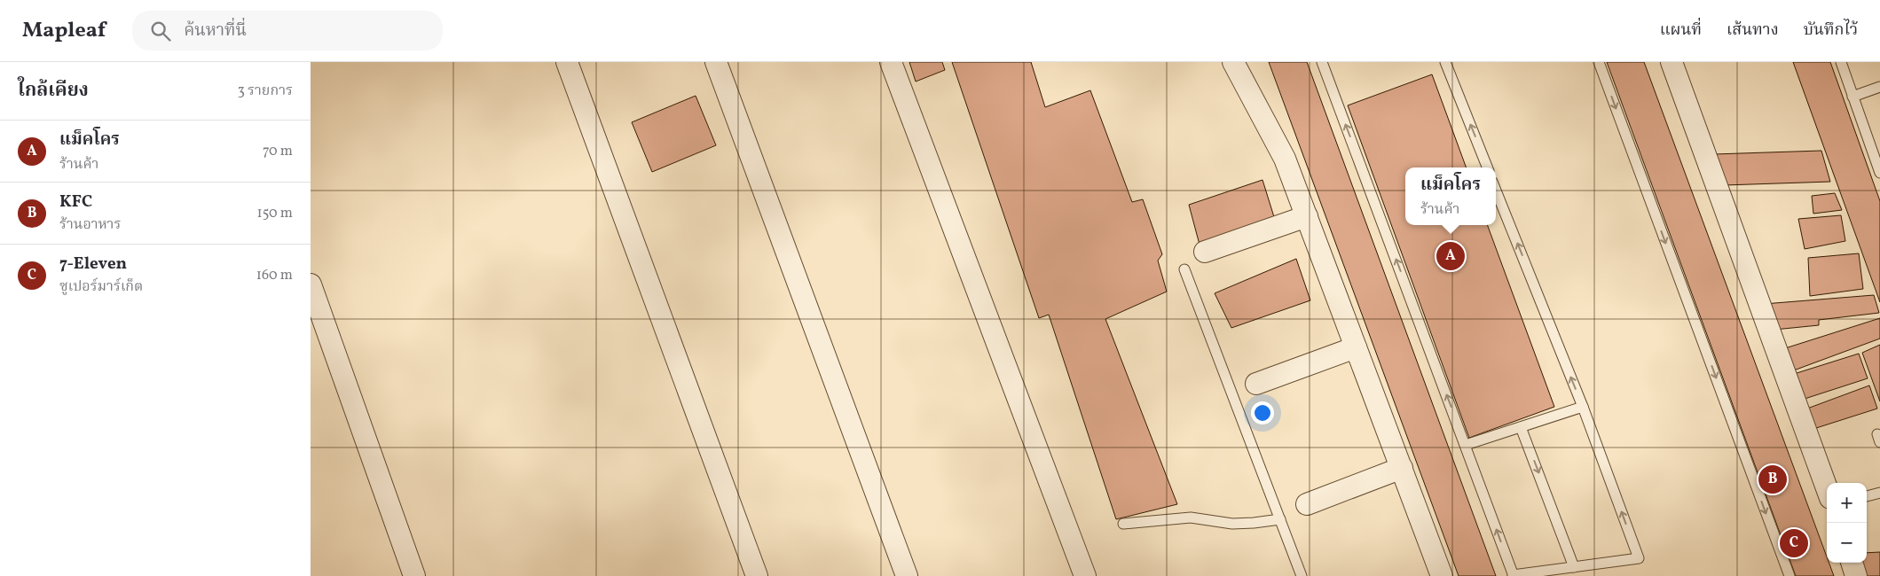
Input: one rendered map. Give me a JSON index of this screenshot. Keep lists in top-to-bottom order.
{
  "page": {
    "header": "Mapleaf",
    "search": "ค้นหาที่นี่",
    "nav": ["แผนที่", "เส้นทาง", "บันทึกไว้"],
    "heading": ["ใกล้เคียง", "3 รายการ"],
    "list": [
      {
        "mark": "A",
        "name": "แม็คโคร",
        "note": "ร้านค้า",
        "value": "70 m"
      },
      {
        "mark": "B",
        "name": "KFC",
        "note": "ร้านอาหาร",
        "value": "150 m"
      },
      {
        "mark": "C",
        "name": "7-Eleven",
        "note": "ซูเปอร์มาร์เก็ต",
        "value": "160 m"
      }
    ],
    "popup": ["แม็คโคร", "ร้านค้า"],
    "pins": ["A", "B", "C"],
    "map_buttons": ["+", "−"]
  }
}
